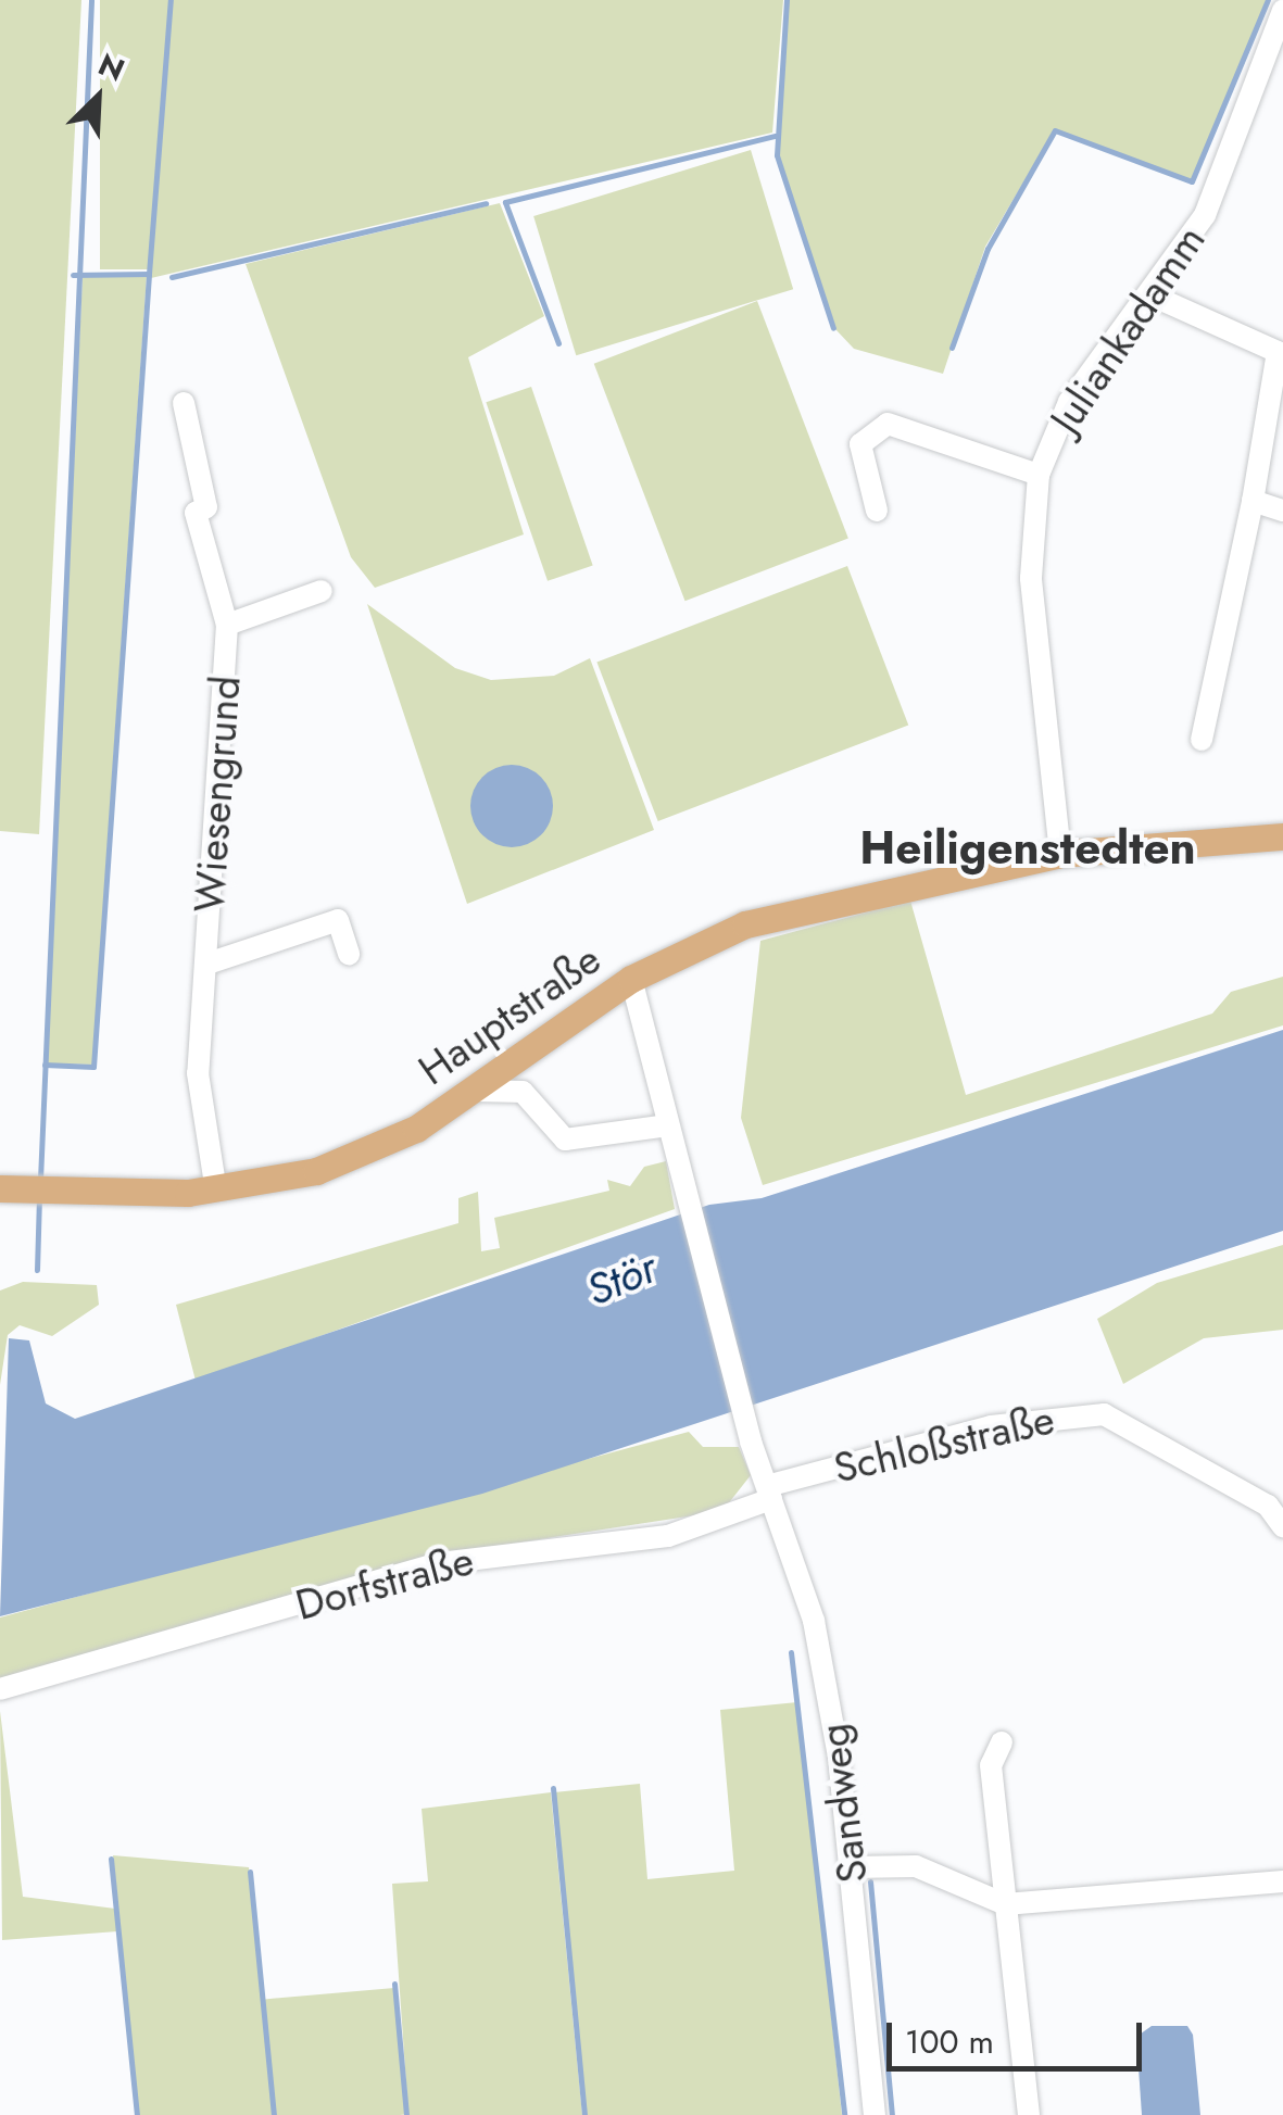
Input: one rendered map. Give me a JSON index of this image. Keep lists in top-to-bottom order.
{
  "streets": {
    "main road": ["Hauptstraße"],
    "street": [
      "Juliankadamm",
      "Wiesengrund",
      "Schloßstraße",
      "Dorfstraße",
      "Sandweg"
    ]
  },
  "crossings": [
    ["Juliankadamm", "Hauptstraße"],
    ["Wiesengrund", "Hauptstraße"],
    ["Hauptstraße", "Sandweg"],
    ["Schloßstraße", "Dorfstraße"],
    ["Schloßstraße", "Sandweg"],
    ["Dorfstraße", "Sandweg"]
  ],
  "districts": ["Heiligenstedten"],
  "water": ["Stör"],
  "scale_bar": "100 m",
  "north": "top right"
}
